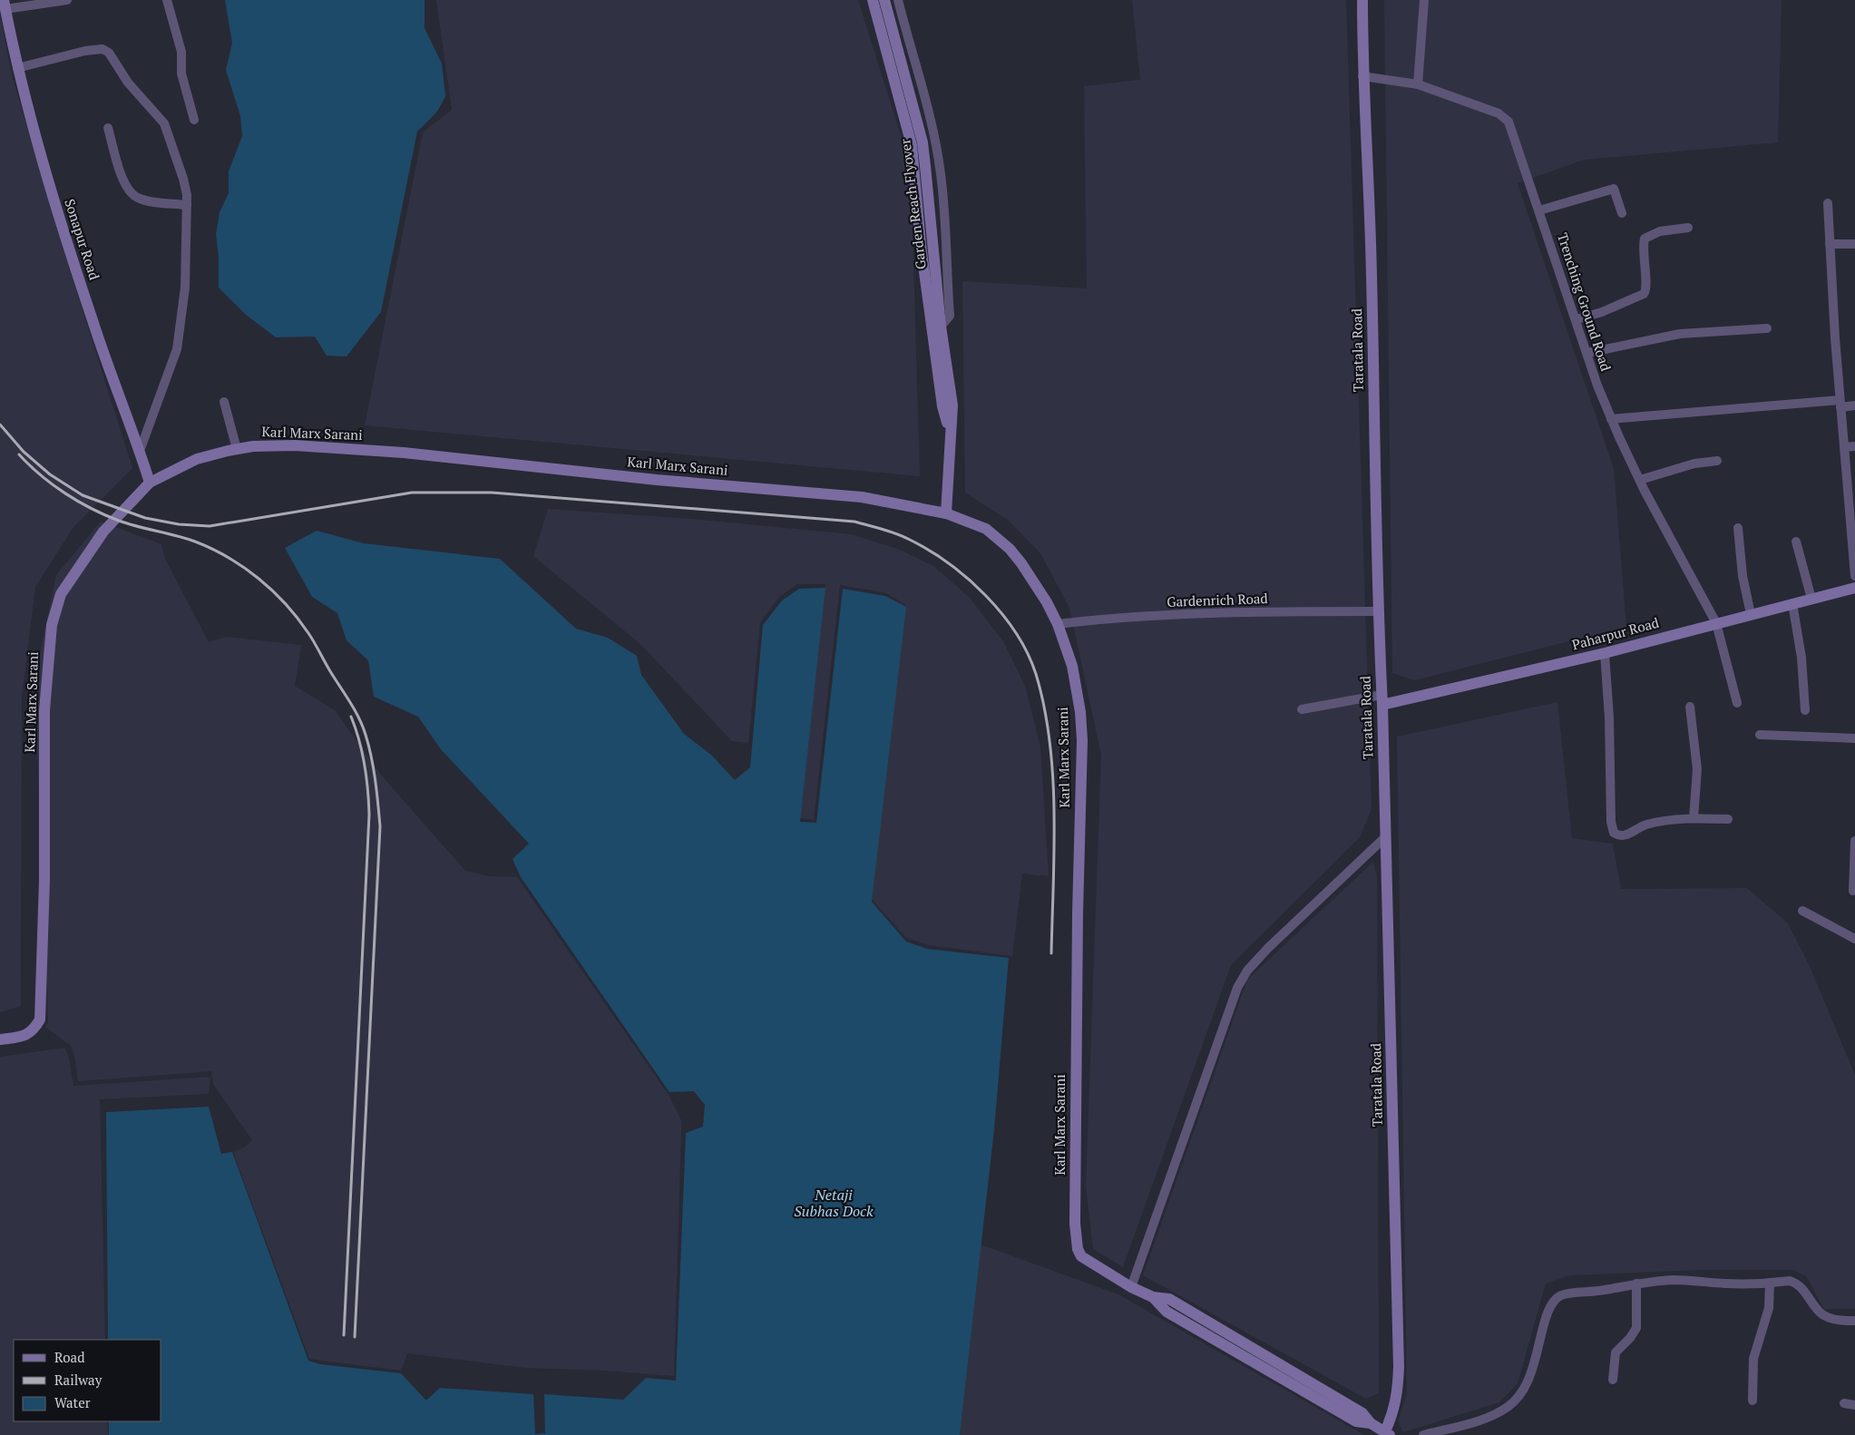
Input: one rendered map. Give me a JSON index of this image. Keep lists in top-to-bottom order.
{
  "streets": {
    "main road": [
      "Garden Reach Flyover",
      "Sonapur Road",
      "Taratala Road",
      "Karl Marx Sarani",
      "Paharpur Road"
    ],
    "street": ["Trenching Ground Road", "Gardenrich Road"]
  },
  "crossings": [
    ["Sonapur Road", "Karl Marx Sarani"],
    ["Trenching Ground Road", "Taratala Road"],
    ["Trenching Ground Road", "Paharpur Road"],
    ["Taratala Road", "Karl Marx Sarani"],
    ["Taratala Road", "Gardenrich Road"],
    ["Taratala Road", "Paharpur Road"],
    ["Karl Marx Sarani", "Gardenrich Road"]
  ],
  "water": ["Netaji Subhas Dock"],
  "legend": ["Road", "Railway", "Water"]
}
